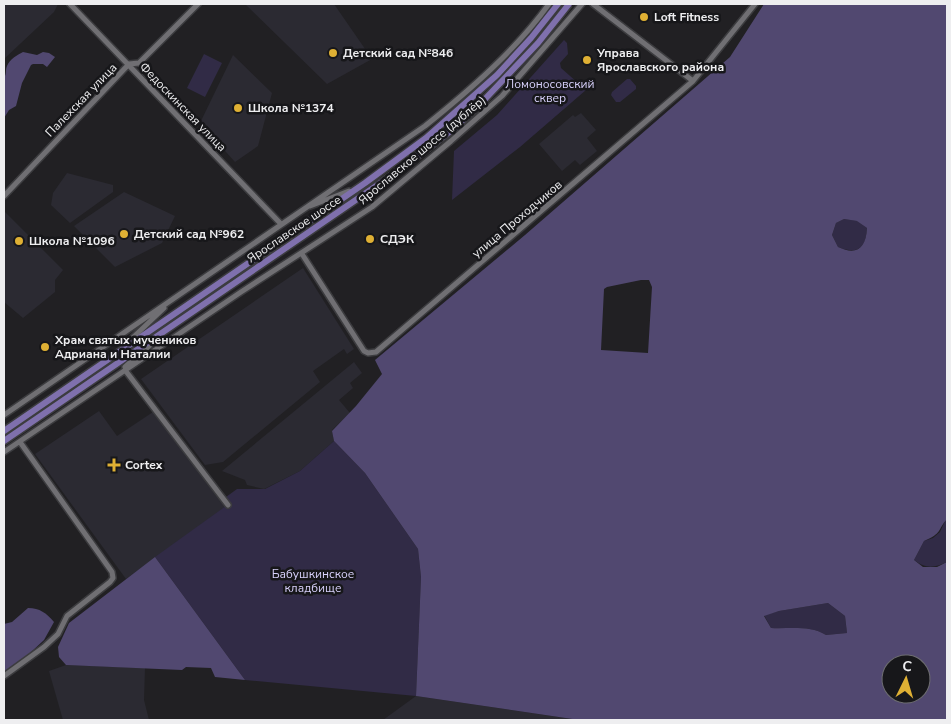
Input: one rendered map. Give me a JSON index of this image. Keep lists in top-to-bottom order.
{
  "streets": {
    "main road": ["Ярославское шоссе"],
    "street": [
      "Палехская улица",
      "Федоскинская улица",
      "Ярославское шоссе (дублёр)",
      "улица Проходчиков"
    ]
  },
  "crossings": [
    ["Палехская улица", "Федоскинская улица"],
    ["Федоскинская улица", "Ярославское шоссе (дублёр)"],
    ["Ярославское шоссе (дублёр)", "улица Проходчиков"]
  ],
  "parks": ["Ломоносовский сквер", "Бабушкинское кладбище"],
  "places": {
    "other": [
      "Loft Fitness",
      "Детский сад №846",
      "Управа Ярославского района",
      "Школа №1374",
      "Детский сад №962",
      "СДЭК",
      "Школа №1096",
      "Храм святых мучеников Адриана и Наталии"
    ],
    "health": ["Cortex"]
  },
  "north": "top"
}
